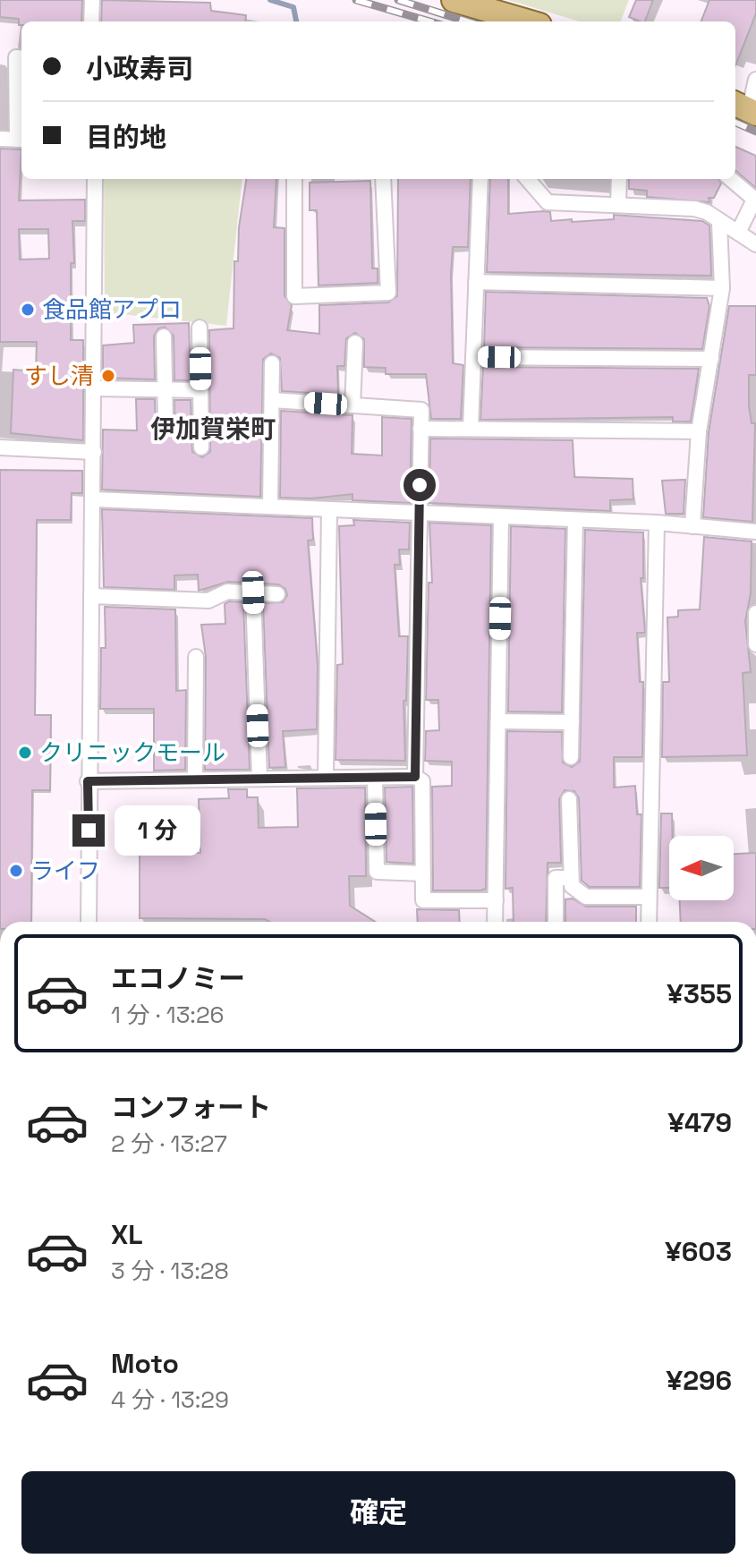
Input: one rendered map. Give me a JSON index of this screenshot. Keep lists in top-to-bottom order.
{
  "districts": ["伊加賀栄町"],
  "places": [
    "食品館アプロ",
    "すし清",
    "クリニックモール",
    "ライフ"
  ],
  "north": "left",
  "page": {
    "banner": ["小政寿司", "目的地"],
    "bubble": "1 分",
    "list": [
      {
        "name": "エコノミー",
        "note": "1 分 · 13:26",
        "value": "¥355"
      },
      {
        "name": "コンフォート",
        "note": "2 分 · 13:27",
        "value": "¥479"
      },
      {
        "name": "XL",
        "note": "3 分 · 13:28",
        "value": "¥603"
      },
      {
        "name": "Moto",
        "note": "4 分 · 13:29",
        "value": "¥296"
      }
    ],
    "buttons": "確定"
  }
}
